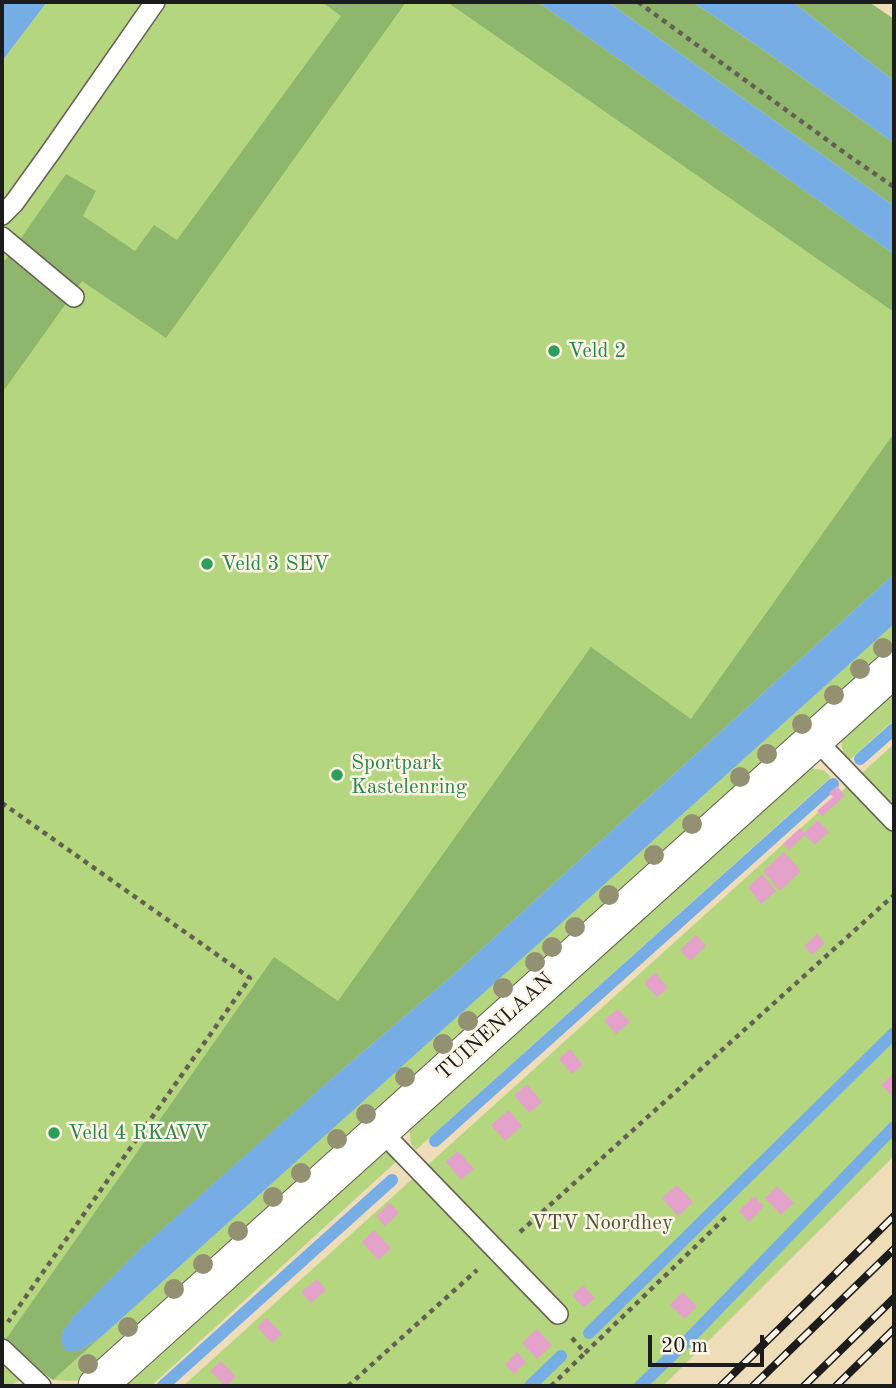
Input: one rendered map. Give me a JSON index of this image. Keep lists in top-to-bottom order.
{
  "streets": {
    "street": ["TUINENLAAN"]
  },
  "parks": ["VTV Noordhey"],
  "places": [
    "Veld 2",
    "Veld 3 SEV",
    "Sportpark Kastelenring",
    "Veld 4 RKAVV"
  ],
  "scale_bar": "20 m"
}
